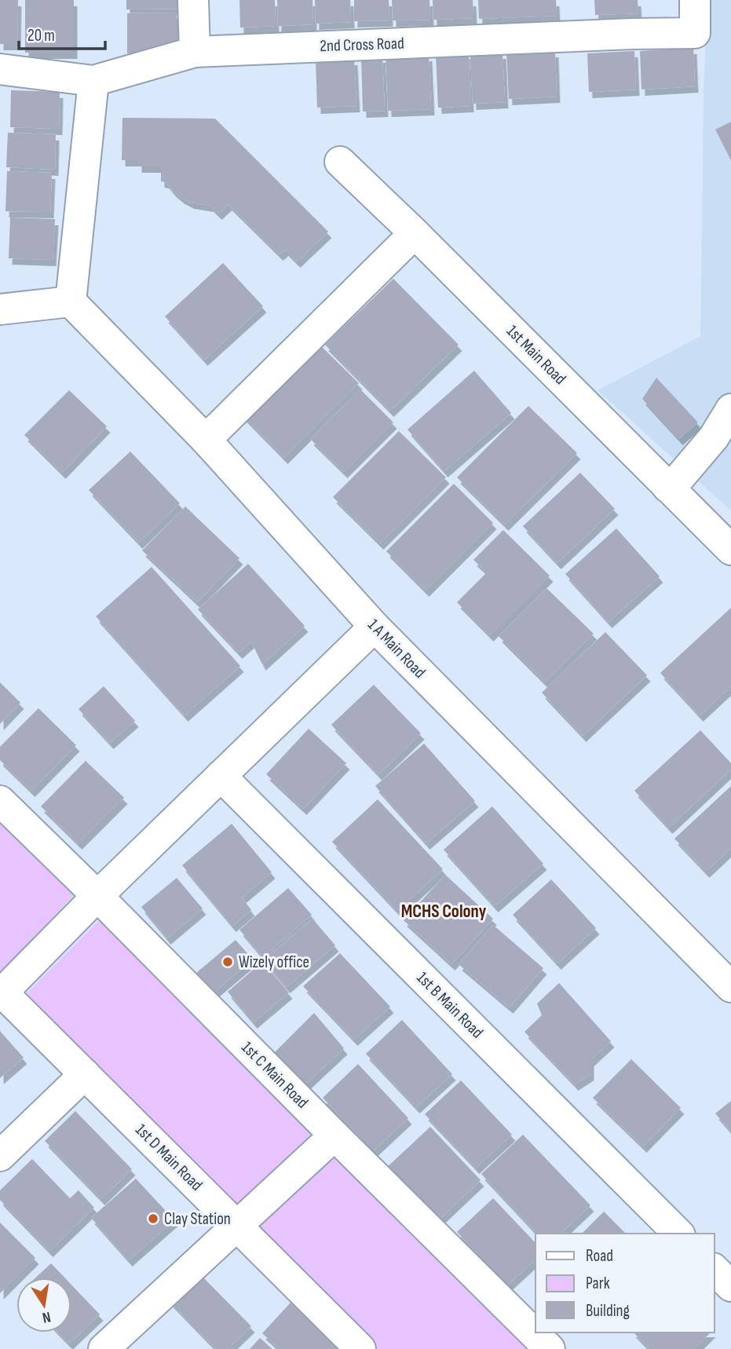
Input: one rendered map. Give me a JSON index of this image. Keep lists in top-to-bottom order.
{
  "streets": {
    "street": [
      "2nd Cross Road",
      "1st Main Road",
      "1 A Main Road",
      "1st B Main Road",
      "1st C Main Road",
      "1st D Main Road"
    ]
  },
  "districts": ["MCHS Colony"],
  "places": ["Wizely office", "Clay Station"],
  "legend": ["Road", "Park", "Building"],
  "scale_bar": "20 m",
  "north": "bottom"
}
